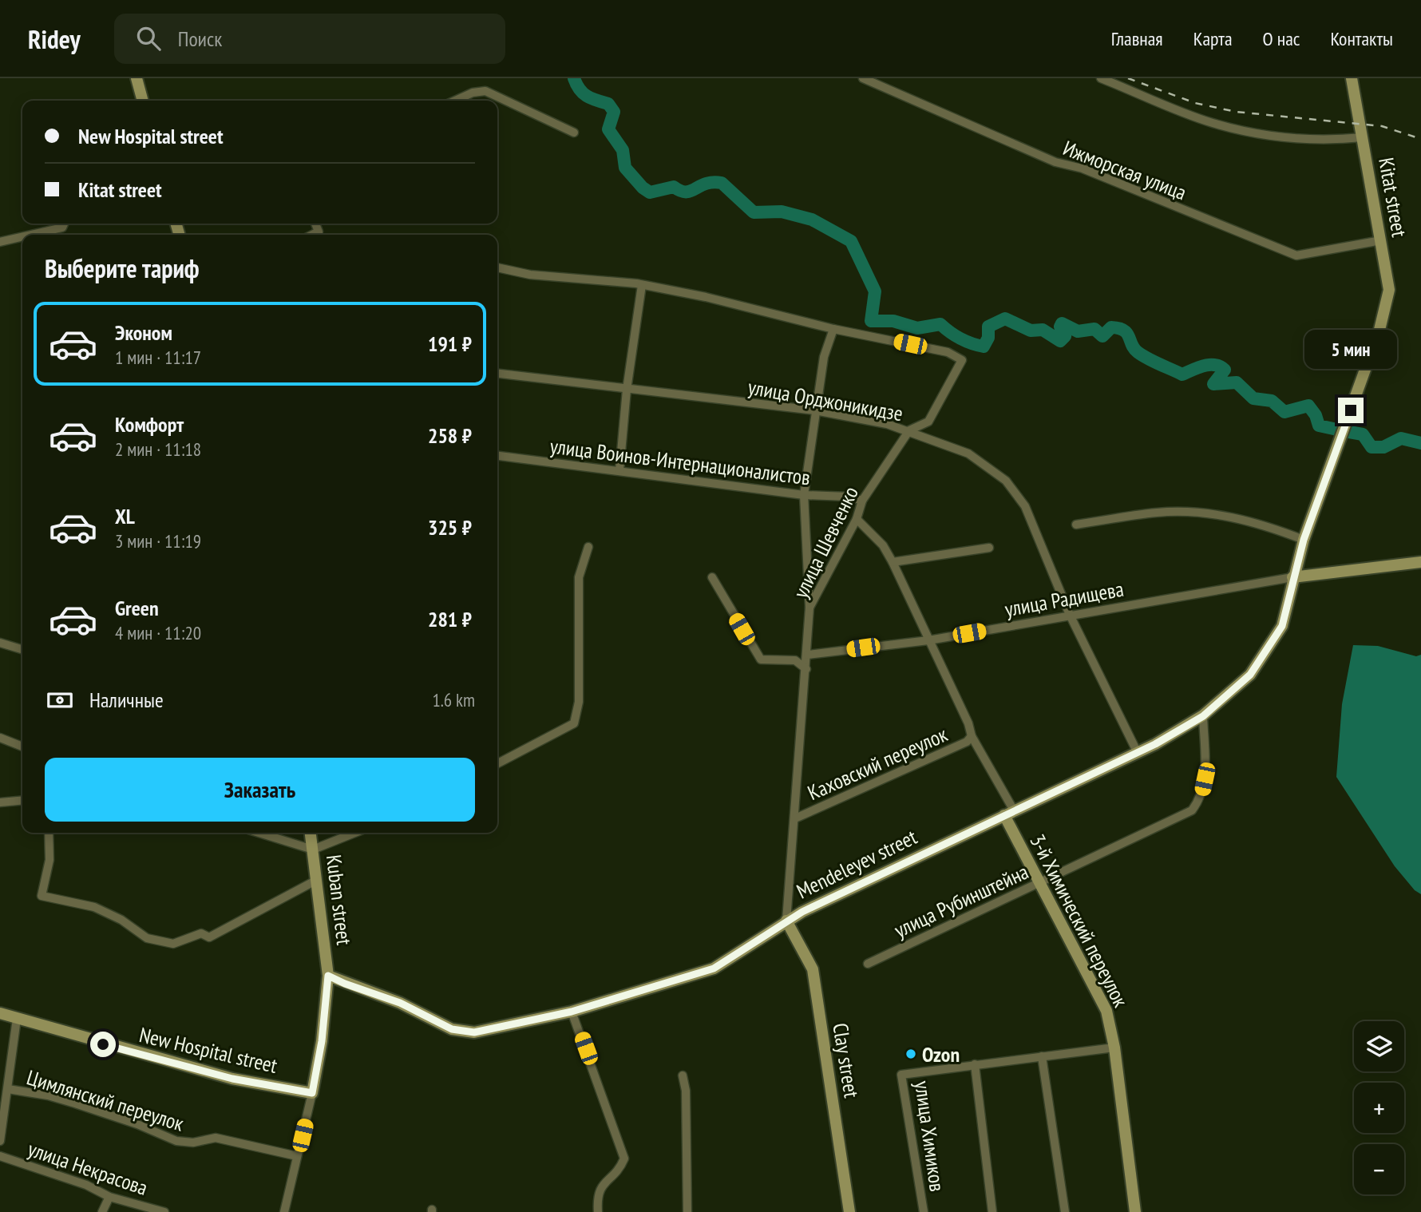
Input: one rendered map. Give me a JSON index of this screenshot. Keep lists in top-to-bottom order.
{
  "streets": {
    "street": [
      "Ижморская улица",
      "Kitat street",
      "улица Орджоникидзе",
      "улица Воинов-Интернационалистов",
      "улица Шевченко",
      "улица Радищева",
      "Каховский переулок",
      "Mendeleyev street",
      "Kuban street",
      "улица Рубинштейна",
      "3-й Химический переулок",
      "New Hospital street",
      "Clay street",
      "Цимлянский переулок",
      "улица Химиков",
      "улица Некрасова"
    ]
  },
  "crossings": [
    ["Ижморская улица", "Kitat street"],
    ["Kitat street", "улица Радищева"],
    ["Kitat street", "Mendeleyev street"],
    ["улица Орджоникидзе", "улица Шевченко"],
    ["улица Орджоникидзе", "улица Радищева"],
    ["улица Орджоникидзе", "Mendeleyev street"],
    ["улица Воинов-Интернационалистов", "улица Шевченко"],
    ["улица Шевченко", "улица Радищева"],
    ["улица Шевченко", "Каховский переулок"],
    ["улица Шевченко", "Mendeleyev street"],
    ["улица Шевченко", "Clay street"],
    ["улица Радищева", "Mendeleyev street"],
    ["Mendeleyev street", "Kuban street"],
    ["Mendeleyev street", "улица Рубинштейна"],
    ["Mendeleyev street", "3-й Химический переулок"],
    ["Mendeleyev street", "Clay street"],
    ["Kuban street", "New Hospital street"],
    ["улица Рубинштейна", "3-й Химический переулок"],
    ["3-й Химический переулок", "улица Химиков"]
  ],
  "places": ["Ozon"],
  "page": {
    "header": "Ridey",
    "search": "Поиск",
    "nav": [
      "Главная",
      "Карта",
      "О нас",
      "Контакты"
    ],
    "banner": ["New Hospital street", "Kitat street"],
    "heading": "Выберите тариф",
    "list": [
      {
        "name": "Эконом",
        "note": "1 мин · 11:17",
        "value": "191 ₽"
      },
      {
        "name": "Комфорт",
        "note": "2 мин · 11:18",
        "value": "258 ₽"
      },
      {
        "name": "XL",
        "note": "3 мин · 11:19",
        "value": "325 ₽"
      },
      {
        "name": "Green",
        "note": "4 мин · 11:20",
        "value": "281 ₽"
      }
    ],
    "bubble": "5 мин",
    "pay": ["Наличные", "1.6 km"],
    "buttons": "Заказать",
    "map_buttons": ["+", "−"]
  }
}
